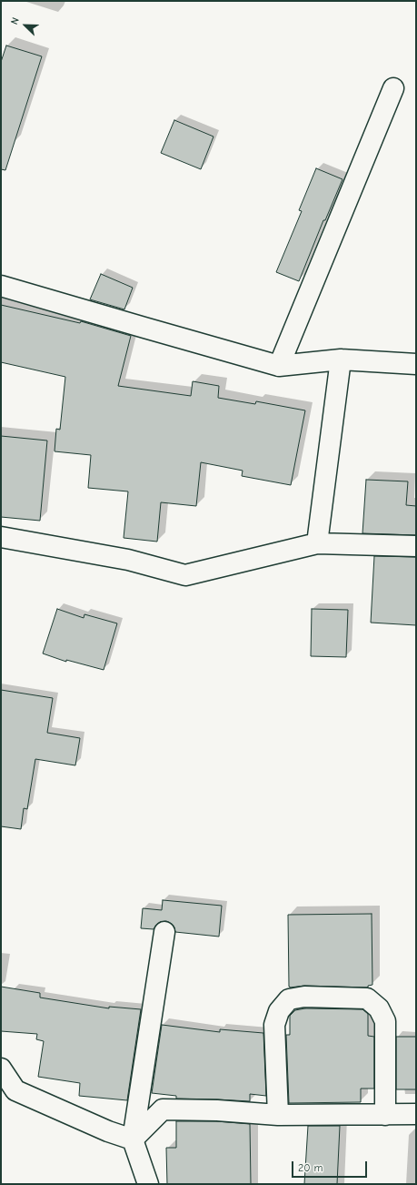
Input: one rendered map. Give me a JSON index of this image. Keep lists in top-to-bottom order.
{
  "scale_bar": "20 m",
  "north": "top left"
}
